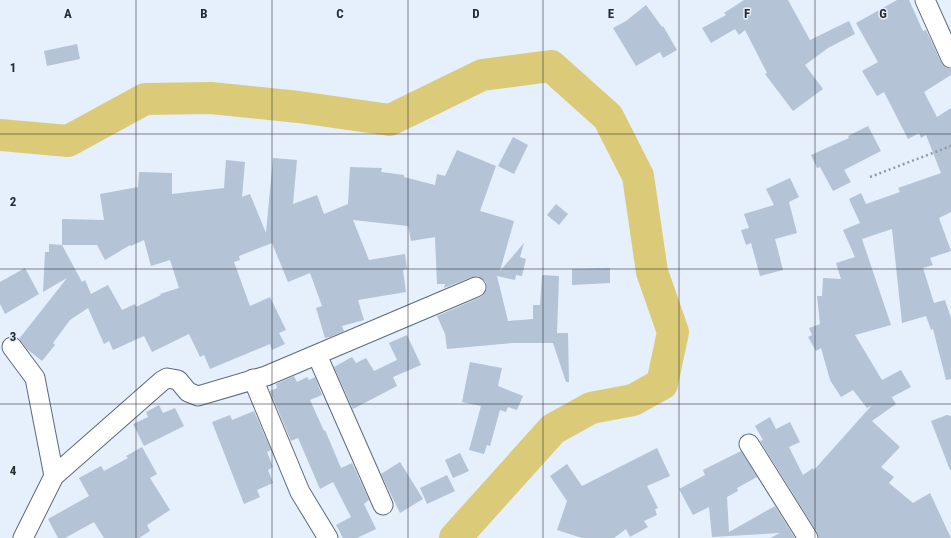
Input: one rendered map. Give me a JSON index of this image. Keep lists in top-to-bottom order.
{
  "grid": {
    "columns": [
      "A",
      "B",
      "C",
      "D",
      "E",
      "F",
      "G"
    ],
    "rows": [
      "1",
      "2",
      "3",
      "4"
    ]
  }
}
